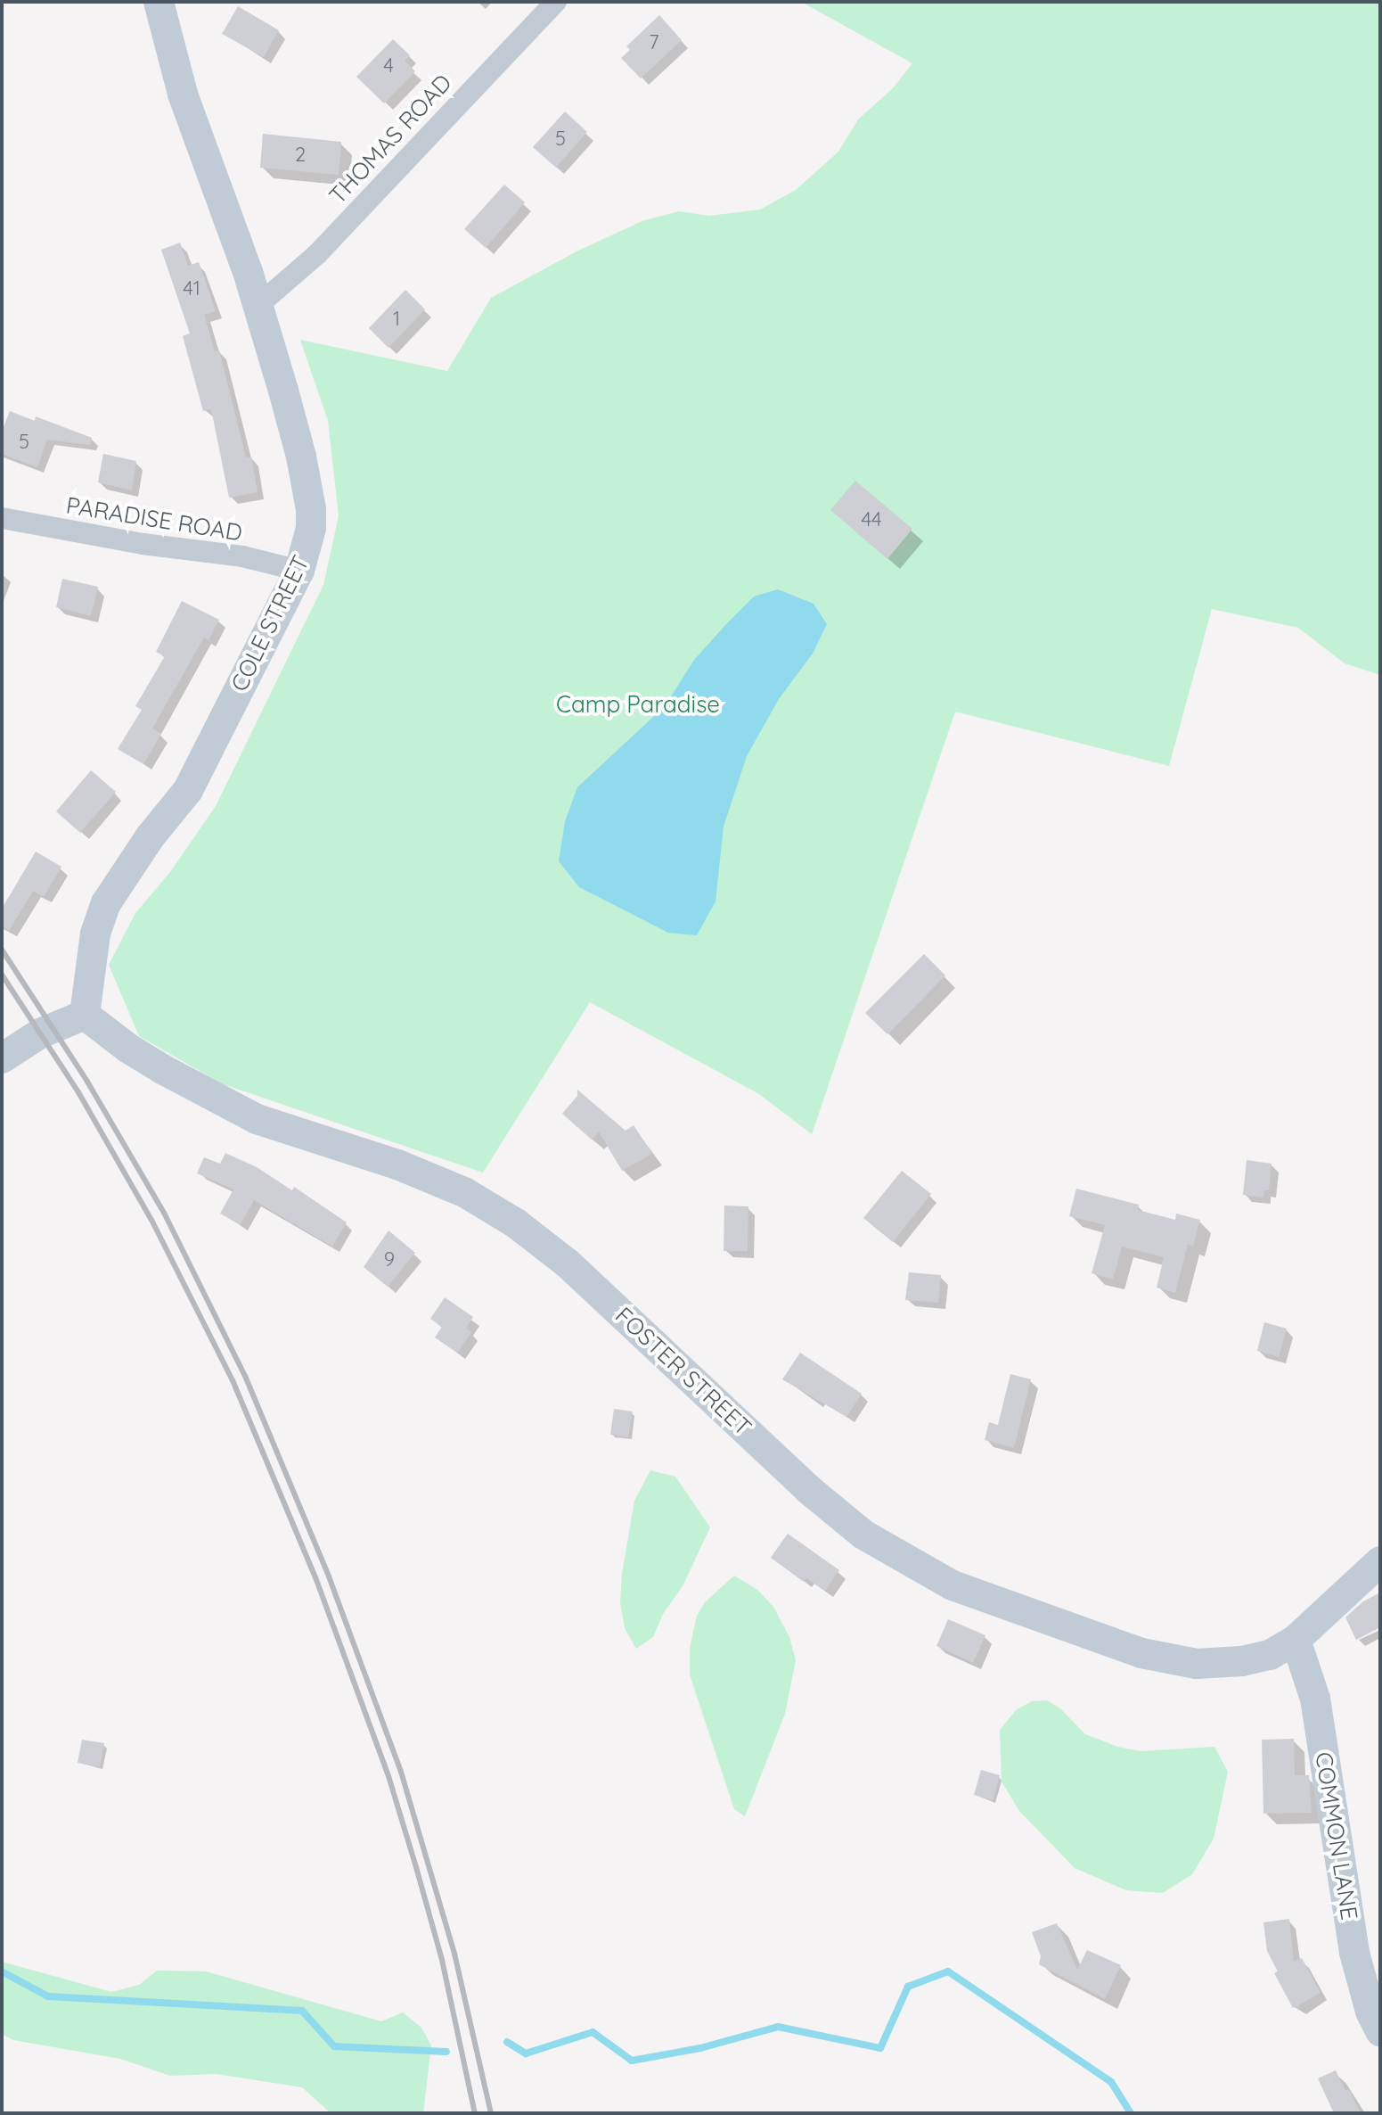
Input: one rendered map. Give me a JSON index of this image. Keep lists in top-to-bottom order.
{
  "streets": {
    "street": [
      "THOMAS ROAD",
      "PARADISE ROAD",
      "COLE STREET",
      "FOSTER STREET",
      "COMMON LANE"
    ]
  },
  "crossings": [
    ["THOMAS ROAD", "COLE STREET"],
    ["PARADISE ROAD", "COLE STREET"],
    ["COLE STREET", "FOSTER STREET"],
    ["FOSTER STREET", "COMMON LANE"]
  ],
  "parks": ["Camp Paradise"],
  "house_numbers": [
    "7",
    "4",
    "5",
    "2",
    "41",
    "1",
    "5",
    "44",
    "9"
  ]
}
